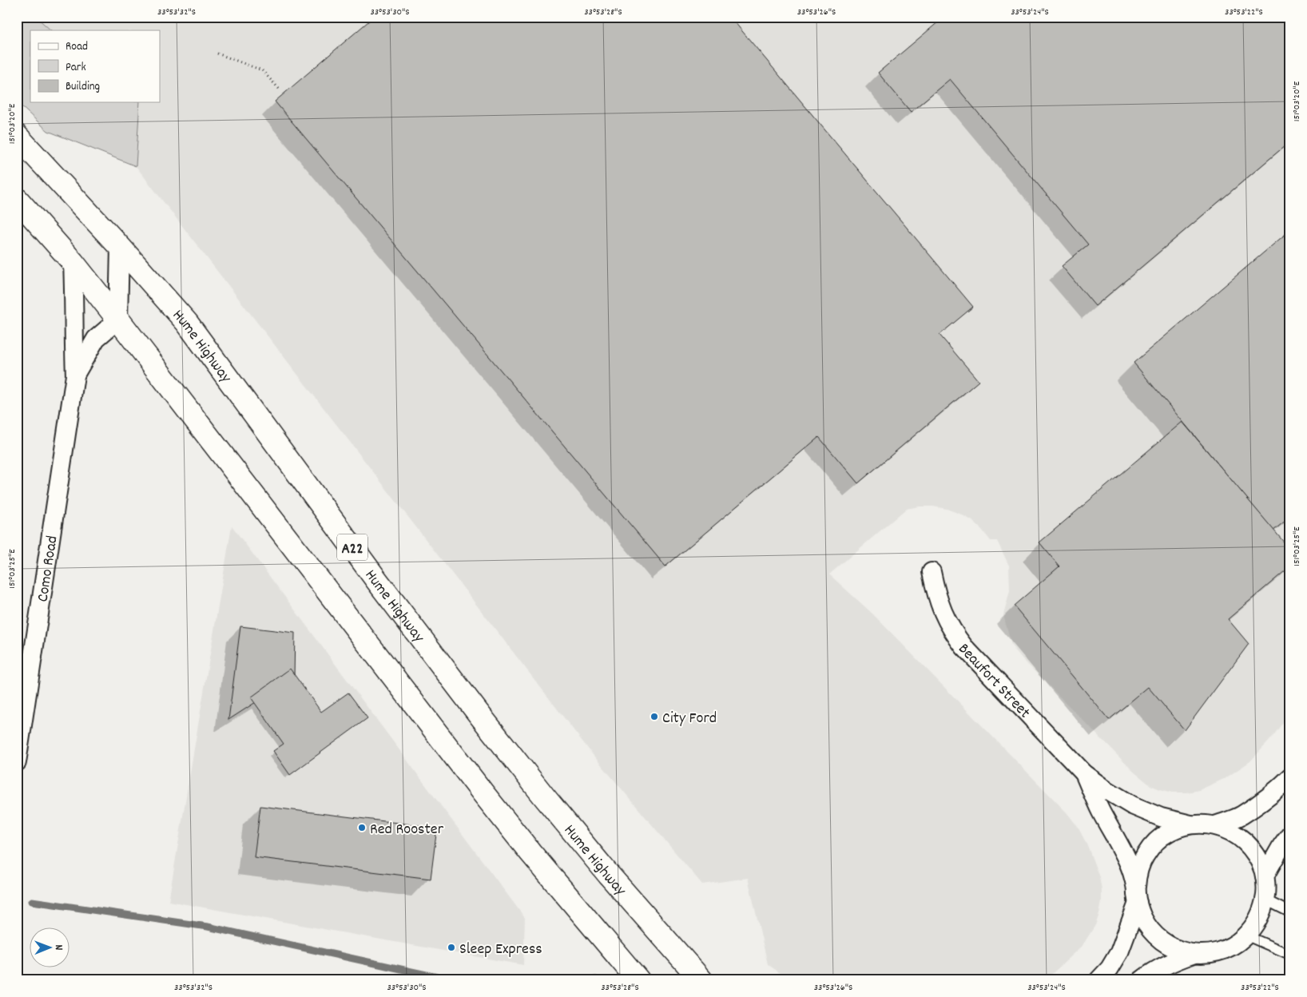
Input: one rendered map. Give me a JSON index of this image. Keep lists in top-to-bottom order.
{
  "streets": {
    "highway": ["Hume Highway", "A22"],
    "street": ["Como Road", "Beaufort Street"]
  },
  "places": ["City Ford", "Red Rooster", "Sleep Express"],
  "legend": ["Road", "Park", "Building"],
  "north": "right",
  "coordinates": [
    "33°53'32\"S",
    "33°53'30\"S",
    "33°53'28\"S",
    "33°53'26\"S",
    "33°53'24\"S",
    "33°53'22\"S",
    "151°03'20\"E",
    "151°03'25\"E"
  ]
}
